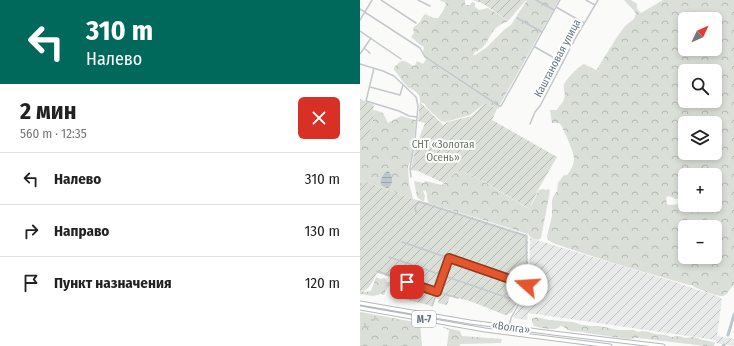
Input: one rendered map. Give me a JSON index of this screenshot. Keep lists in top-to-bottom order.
{
  "streets": {
    "highway": ["М-7", "«Волга»"],
    "street": ["Каштановая улица"]
  },
  "parks": ["СНТ «Золотая Осень»"],
  "north": "top right",
  "page": {
    "turn": ["310 m", "Налево"],
    "map_buttons": ["+", "−"],
    "heading": ["2 мин", "560 m · 12:35"],
    "list": [
      {
        "name": "Налево",
        "value": "310 m"
      },
      {
        "name": "Направо",
        "value": "130 m"
      },
      {
        "name": "Пункт назначения",
        "value": "120 m"
      }
    ]
  }
}
